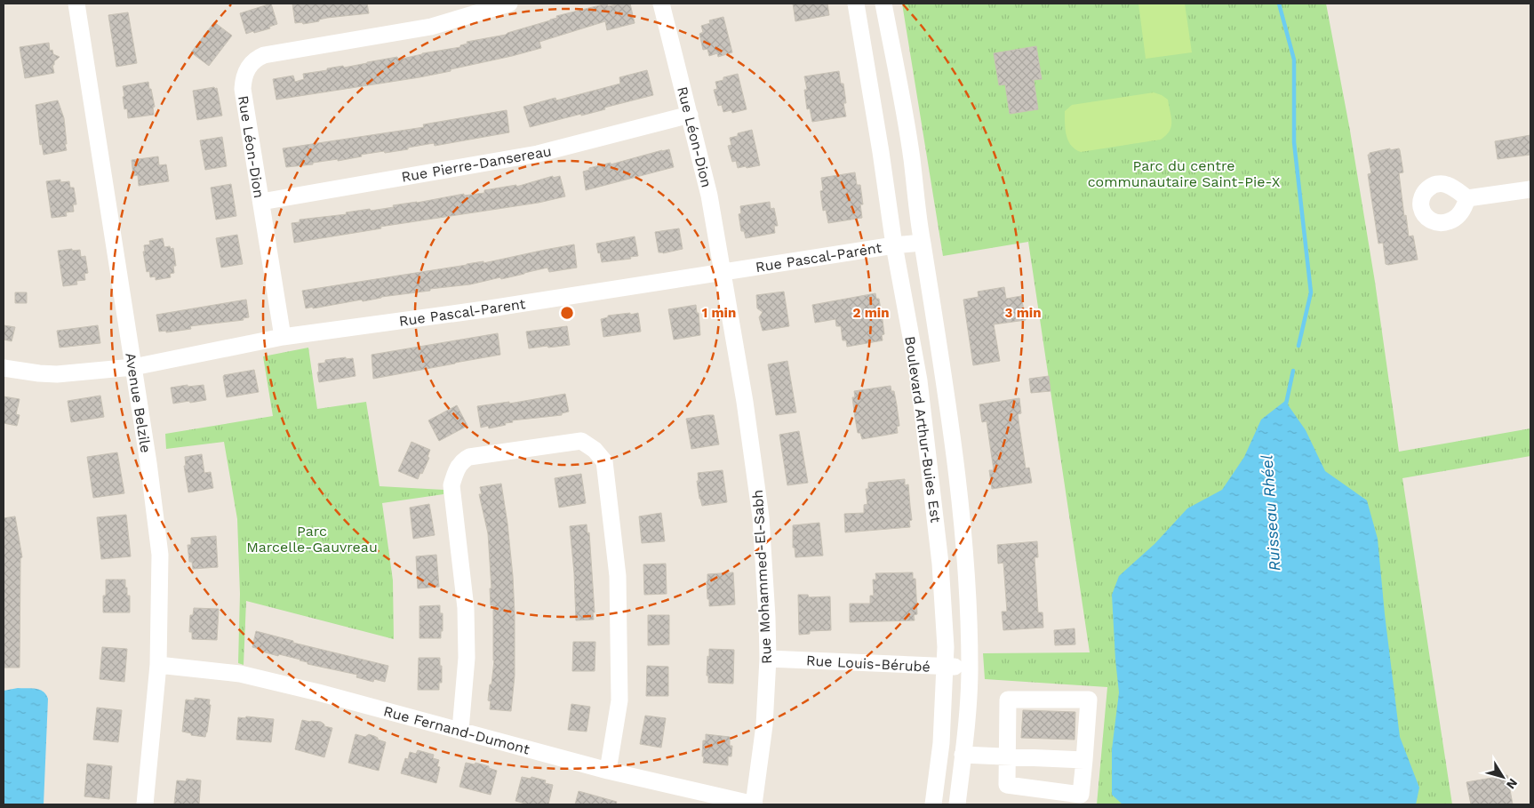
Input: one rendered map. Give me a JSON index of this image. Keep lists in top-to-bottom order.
{
  "streets": {
    "street": [
      "Rue Léon-Dion",
      "Rue Pierre-Dansereau",
      "Rue Pascal-Parent",
      "Avenue Belzile",
      "Boulevard Arthur-Buies Est",
      "Rue Mohammed-El-Sabh",
      "Rue Louis-Bérubé",
      "Rue Fernand-Dumont"
    ]
  },
  "crossings": [
    ["Rue Léon-Dion", "Rue Pierre-Dansereau"],
    ["Rue Léon-Dion", "Rue Pascal-Parent"],
    ["Rue Léon-Dion", "Rue Mohammed-El-Sabh"],
    ["Rue Pascal-Parent", "Avenue Belzile"],
    ["Rue Pascal-Parent", "Boulevard Arthur-Buies Est"],
    ["Rue Pascal-Parent", "Rue Mohammed-El-Sabh"],
    ["Avenue Belzile", "Rue Fernand-Dumont"],
    ["Boulevard Arthur-Buies Est", "Rue Louis-Bérubé"],
    ["Rue Mohammed-El-Sabh", "Rue Louis-Bérubé"],
    ["Rue Mohammed-El-Sabh", "Rue Fernand-Dumont"]
  ],
  "water": ["Ruisseau Rhéel"],
  "parks": ["Parc du centre communautaire Saint-Pie-X", "Parc Marcelle-Gauvreau"],
  "north": "bottom right",
  "rings": ["1 min", "2 min", "3 min"]
}
